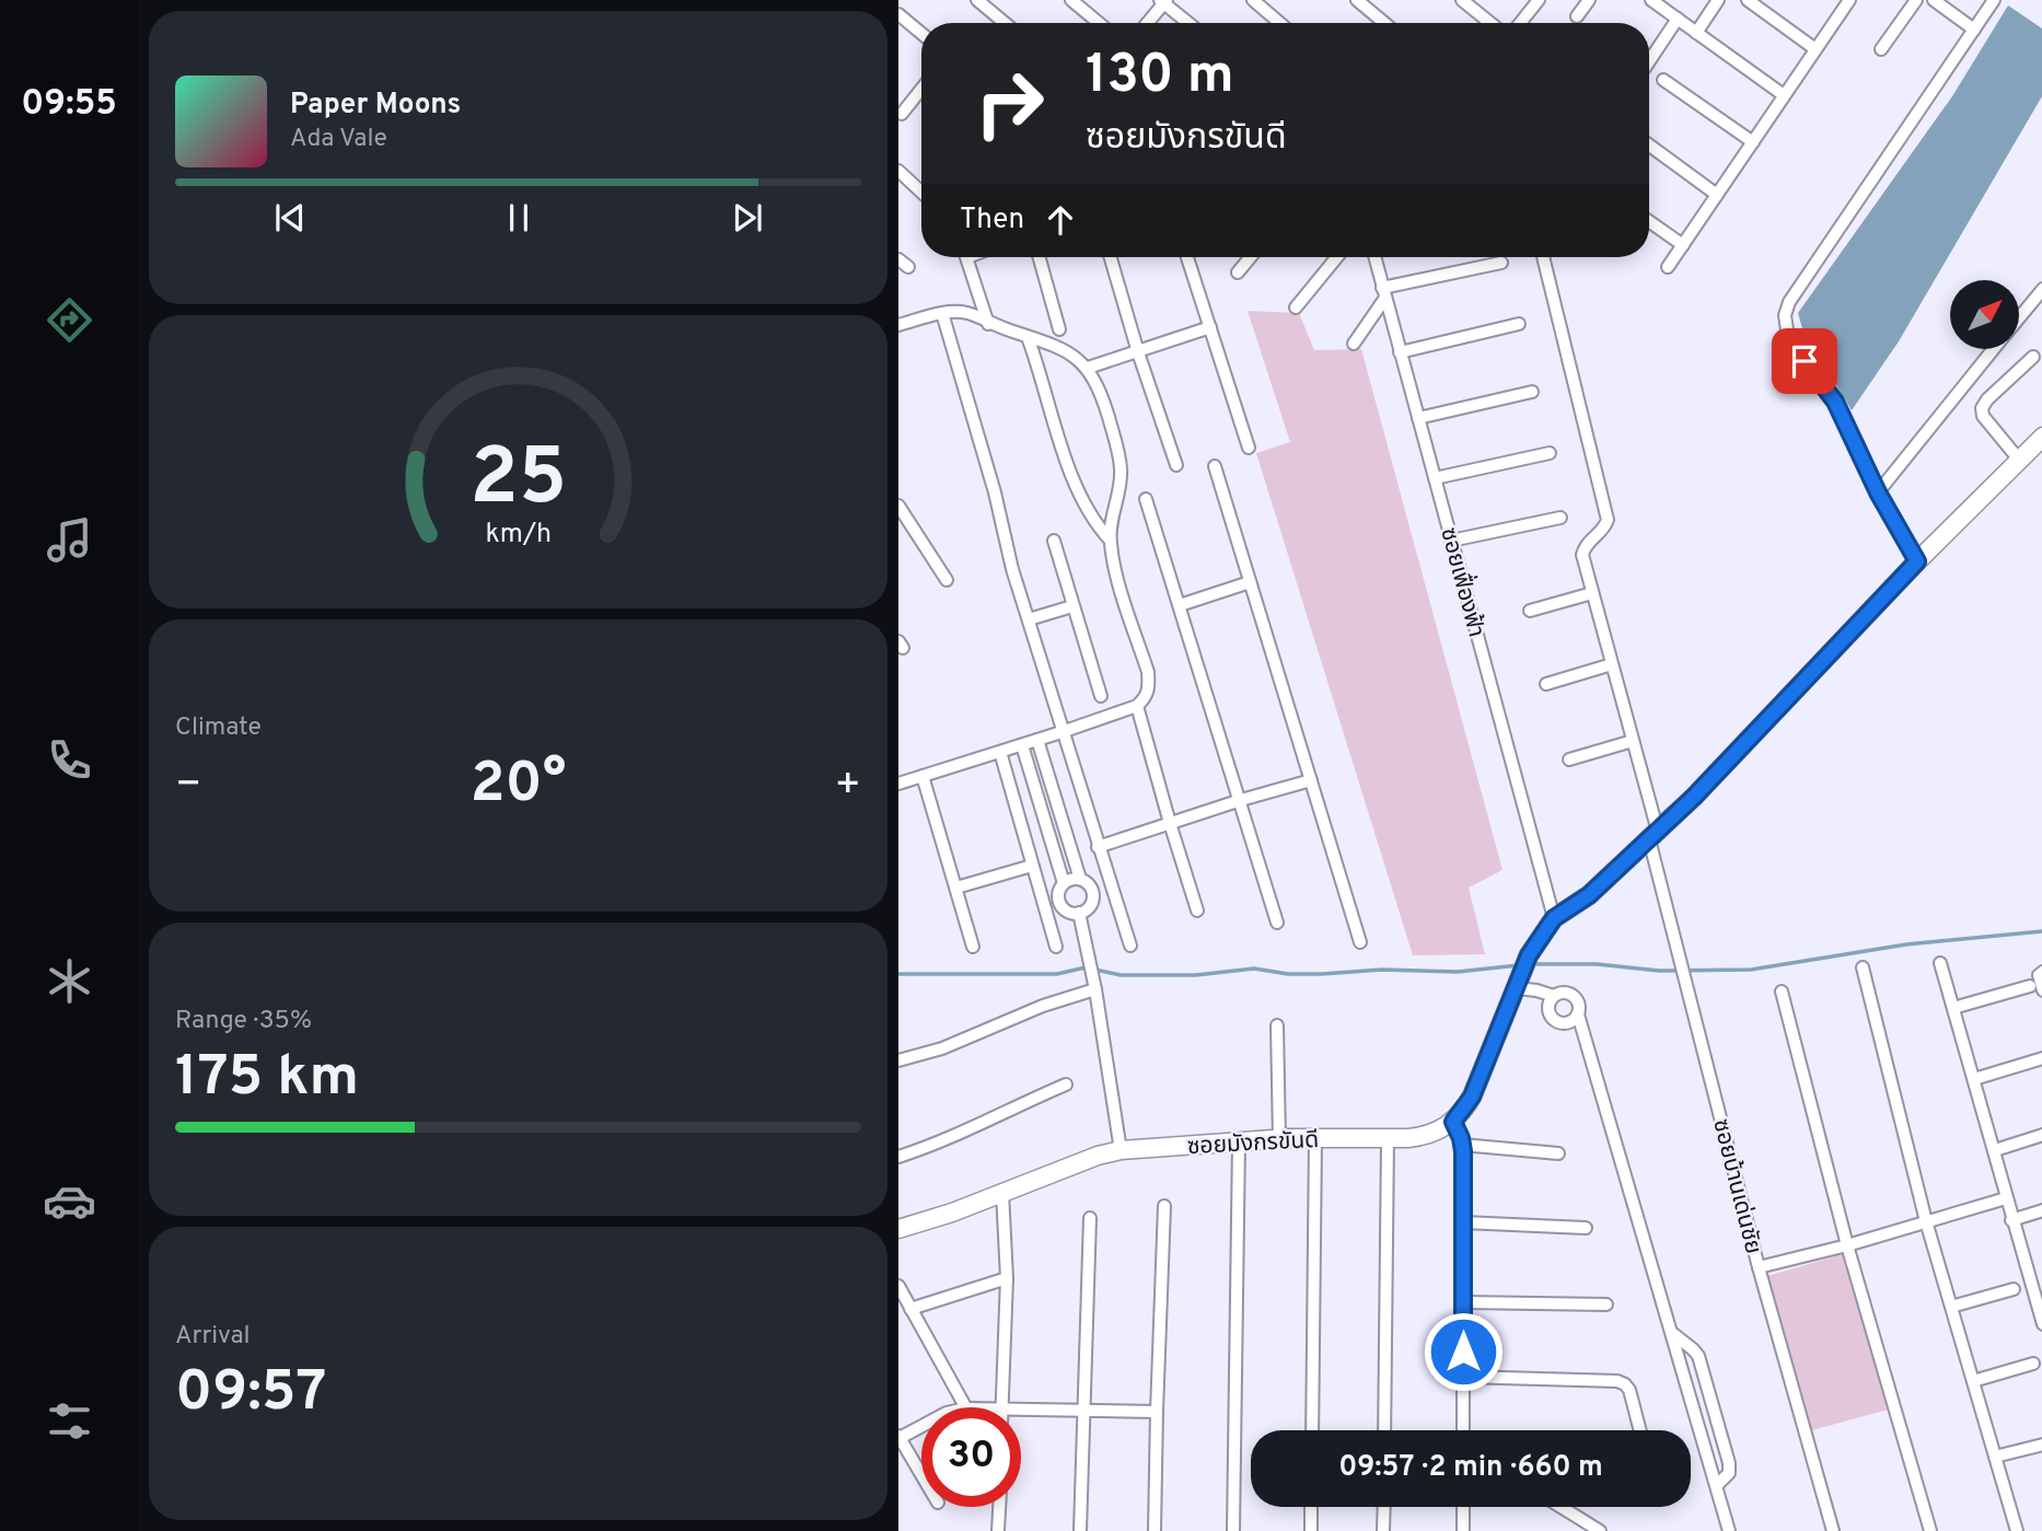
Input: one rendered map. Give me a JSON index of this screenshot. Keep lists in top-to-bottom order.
{
  "streets": {
    "street": ["ซอยเฟื่องฟ้า", "ซอยมังกรขันดี", "ซอยบ้านเด่นชัย"]
  },
  "north": "top right",
  "page": {
    "tabs": "09:55",
    "turn": ["130 m", "ซอยมังกรขันดี"],
    "song": ["Paper Moons", "Ada Vale"],
    "then": "Then",
    "tile": [
      "Climate",
      ["Range · 35%", "175 km"],
      ["Arrival", "09:57"]
    ],
    "heat": ["−", "20°", "+"],
    "limit": "30",
    "trip": "09:57 · 2 min · 660 m",
    "gauge": ["25", "km/h"]
  }
}
